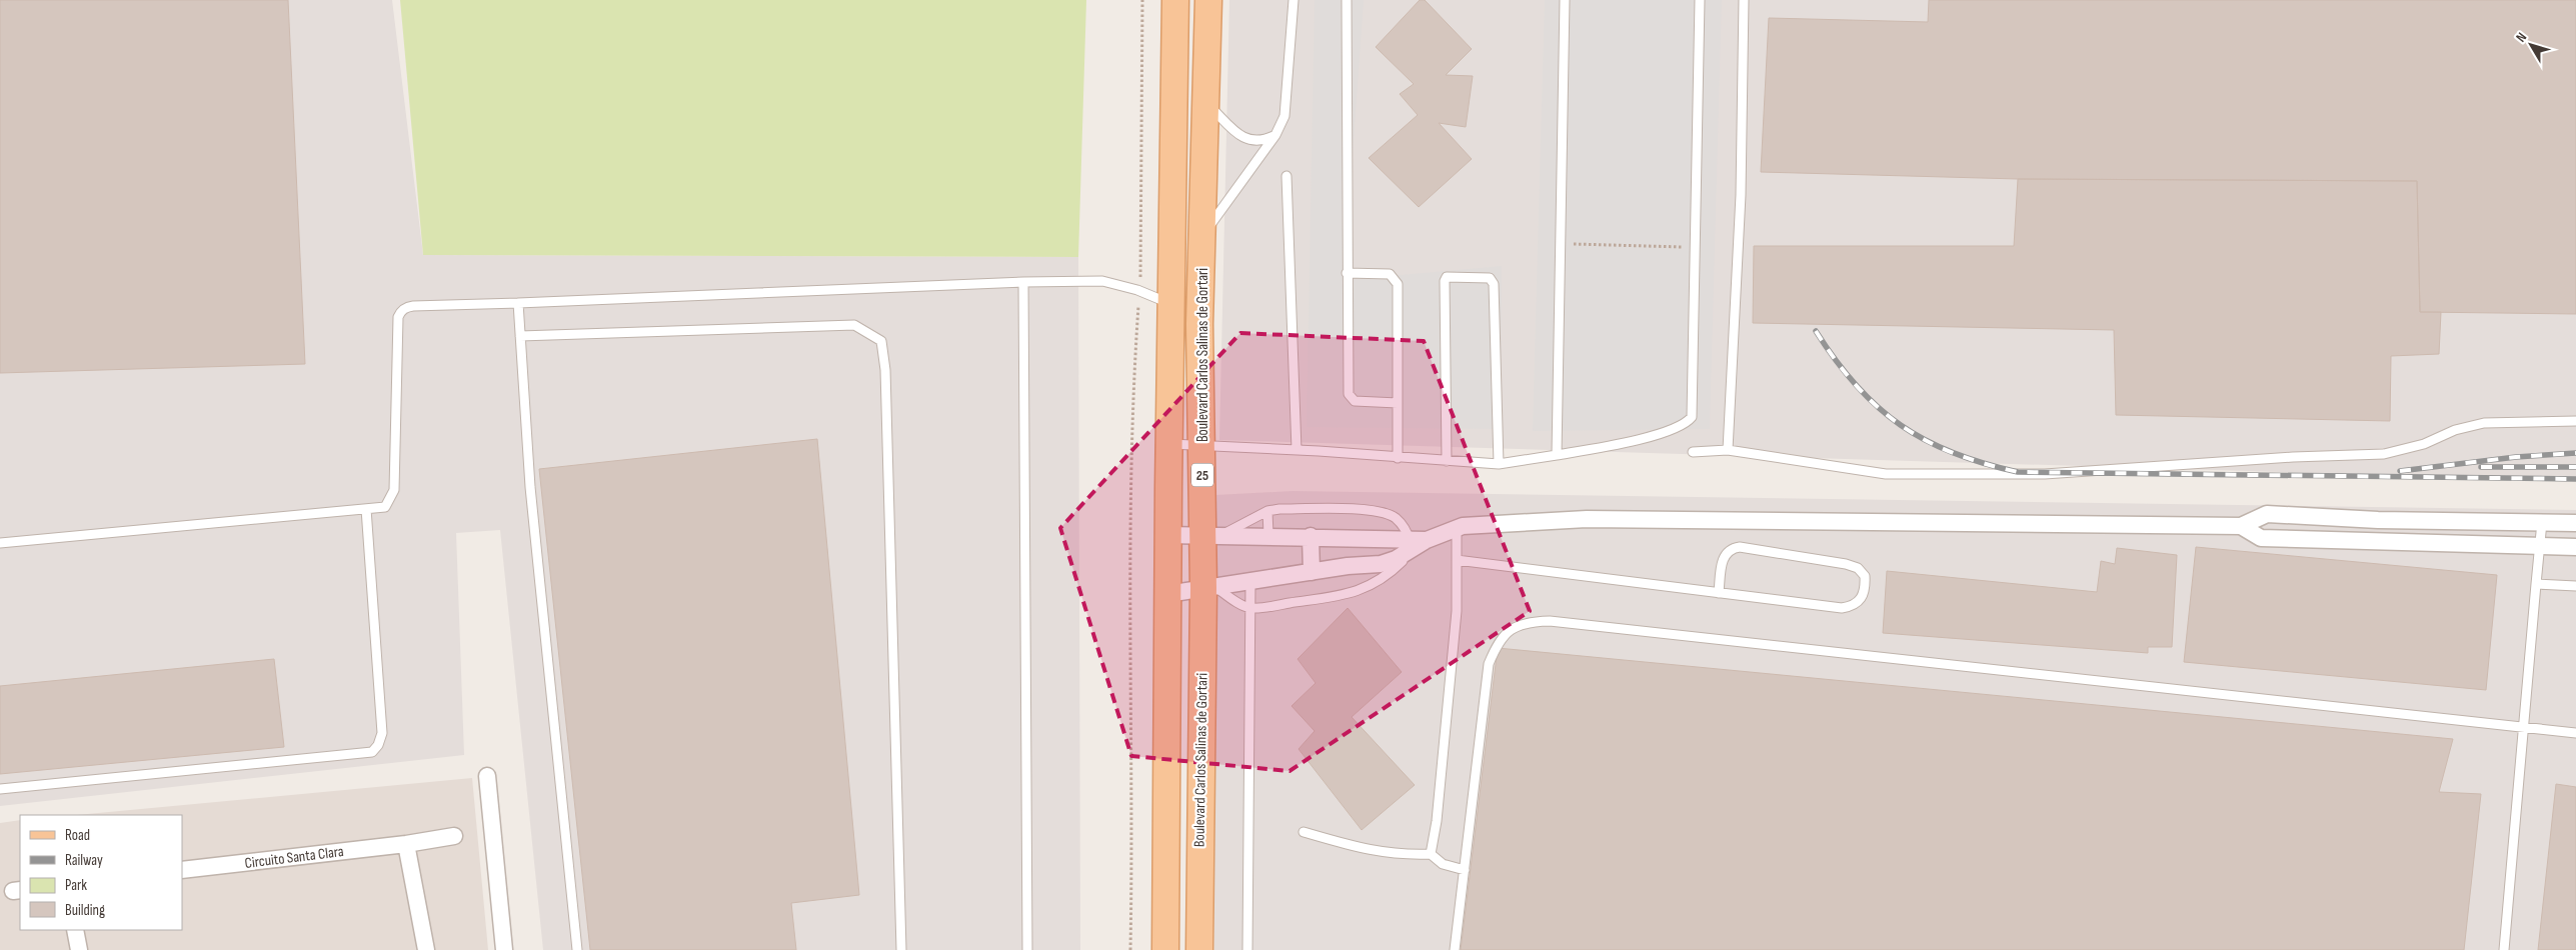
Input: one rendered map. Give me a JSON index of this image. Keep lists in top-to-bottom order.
{
  "streets": {
    "main road": ["Boulevard Carlos Salinas de Gortari", "25"],
    "street": ["Circuito Santa Clara"]
  },
  "legend": [
    "Road",
    "Railway",
    "Park",
    "Building"
  ],
  "north": "top left"
}
